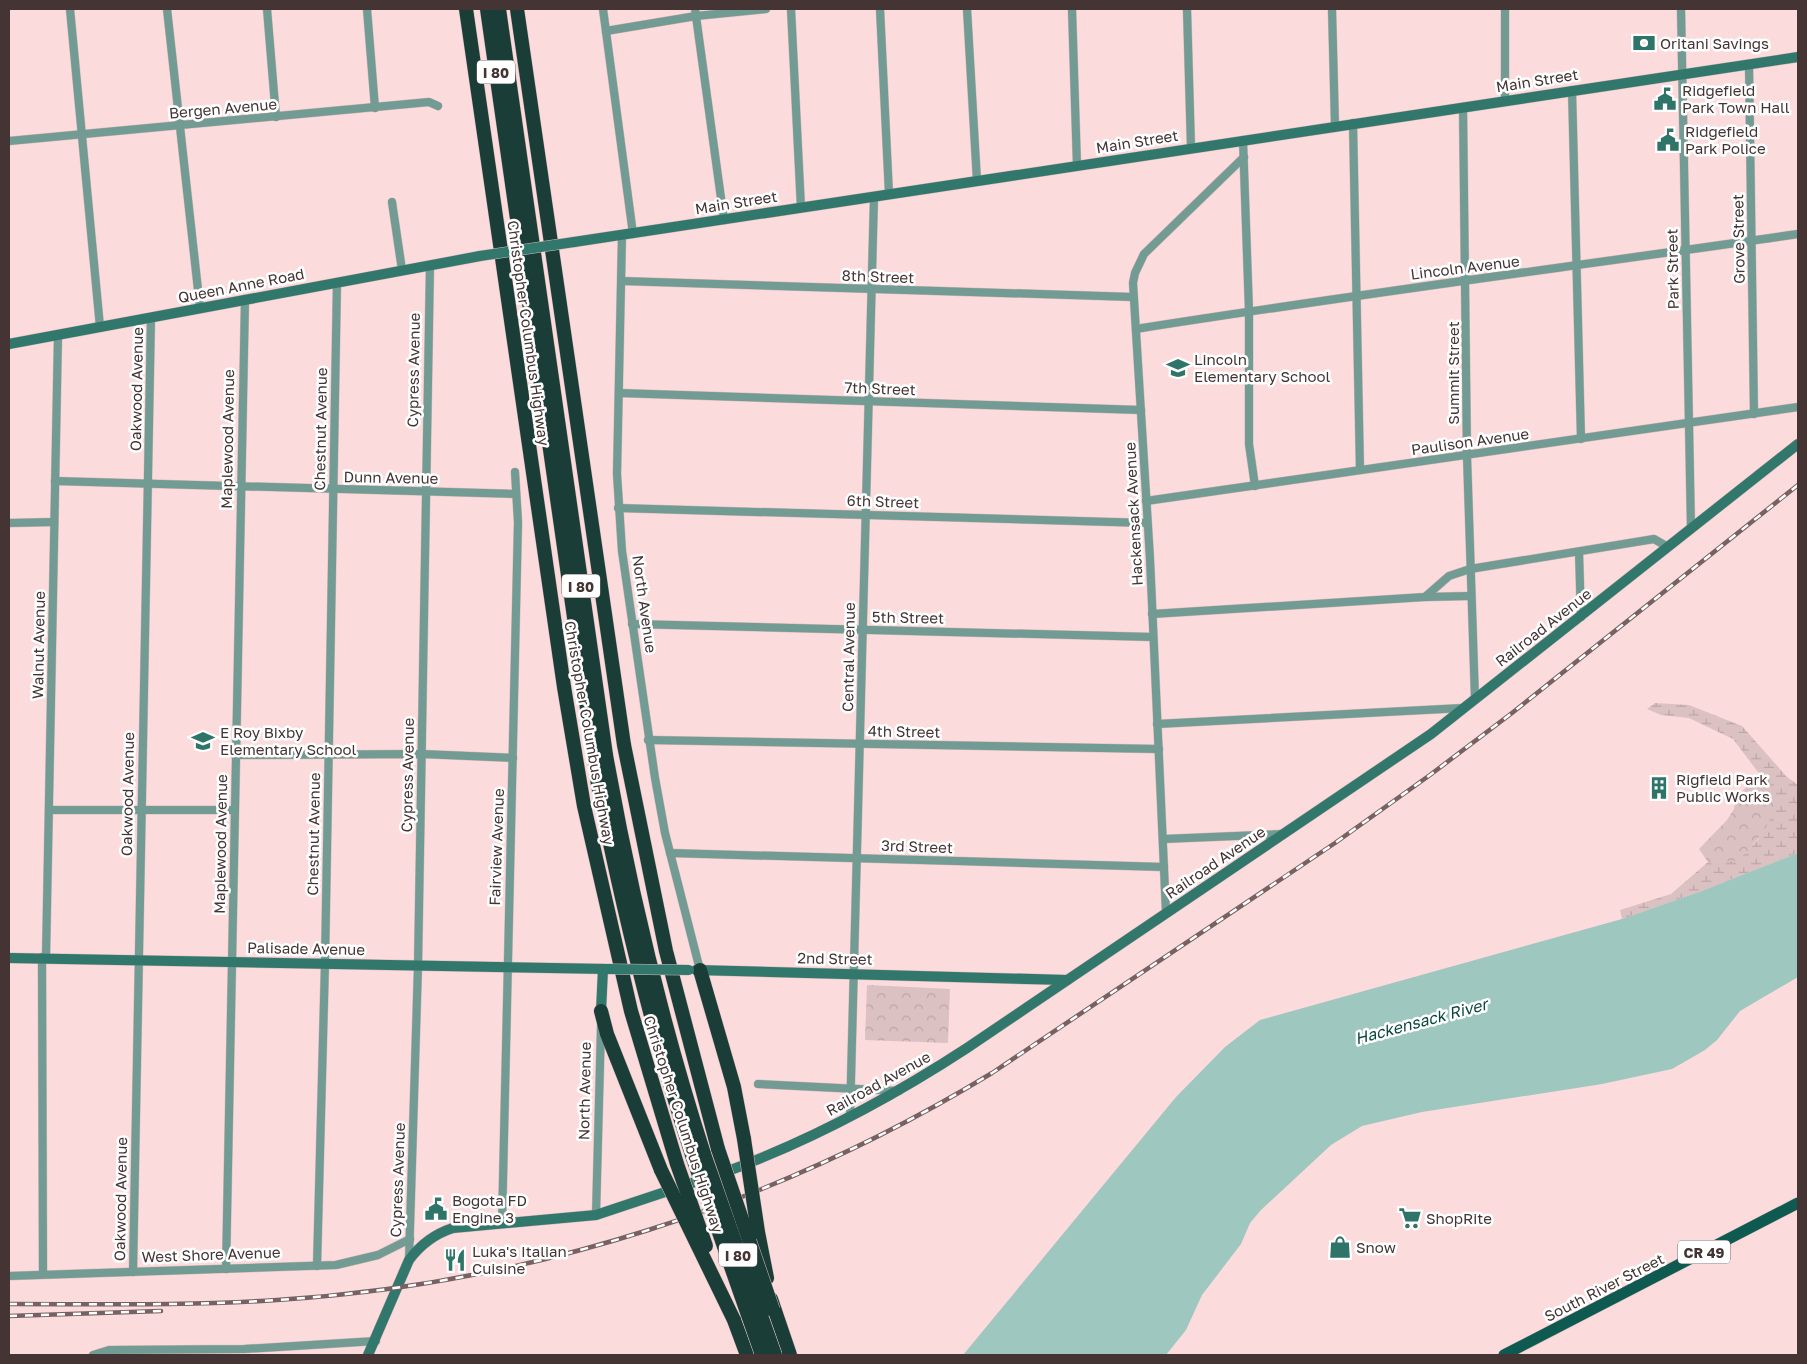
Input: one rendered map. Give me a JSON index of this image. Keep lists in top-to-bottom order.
{
  "streets": {
    "highway": ["I 80", "Christopher Columbus Highway"],
    "main road": ["CR 49", "South River Street"],
    "street": [
      "Main Street",
      "Bergen Avenue",
      "Grove Street",
      "Lincoln Avenue",
      "Park Street",
      "8th Street",
      "Queen Anne Road",
      "Cypress Avenue",
      "Summit Street",
      "7th Street",
      "Oakwood Avenue",
      "Chestnut Avenue",
      "Maplewood Avenue",
      "Paulison Avenue",
      "Dunn Avenue",
      "6th Street",
      "Hackensack Avenue",
      "North Avenue",
      "5th Street",
      "Railroad Avenue",
      "Walnut Avenue",
      "Central Avenue",
      "4th Street",
      "3rd Street",
      "Fairview Avenue",
      "Palisade Avenue",
      "2nd Street",
      "West Shore Avenue"
    ]
  },
  "crossings": [
    ["Main Street", "Grove Street"],
    ["Main Street", "Park Street"],
    ["Main Street", "Queen Anne Road"],
    ["Main Street", "Summit Street"],
    ["Main Street", "North Avenue"],
    ["Main Street", "Central Avenue"],
    ["Grove Street", "Lincoln Avenue"],
    ["Grove Street", "Paulison Avenue"],
    ["Lincoln Avenue", "Park Street"],
    ["Lincoln Avenue", "Summit Street"],
    ["Lincoln Avenue", "Hackensack Avenue"],
    ["Park Street", "Paulison Avenue"],
    ["Park Street", "Railroad Avenue"],
    ["8th Street", "Hackensack Avenue"],
    ["8th Street", "North Avenue"],
    ["8th Street", "Central Avenue"],
    ["Queen Anne Road", "Cypress Avenue"],
    ["Queen Anne Road", "Oakwood Avenue"],
    ["Queen Anne Road", "Chestnut Avenue"],
    ["Queen Anne Road", "Maplewood Avenue"],
    ["Queen Anne Road", "Walnut Avenue"],
    ["Cypress Avenue", "Dunn Avenue"],
    ["Cypress Avenue", "Palisade Avenue"],
    ["Cypress Avenue", "West Shore Avenue"],
    ["Summit Street", "Paulison Avenue"],
    ["Summit Street", "Railroad Avenue"],
    ["7th Street", "Hackensack Avenue"],
    ["7th Street", "North Avenue"],
    ["7th Street", "Central Avenue"],
    ["Oakwood Avenue", "Dunn Avenue"],
    ["Oakwood Avenue", "Palisade Avenue"],
    ["Oakwood Avenue", "West Shore Avenue"],
    ["Chestnut Avenue", "Dunn Avenue"],
    ["Chestnut Avenue", "Palisade Avenue"],
    ["Chestnut Avenue", "West Shore Avenue"],
    ["Maplewood Avenue", "Dunn Avenue"],
    ["Maplewood Avenue", "Palisade Avenue"],
    ["Maplewood Avenue", "West Shore Avenue"],
    ["Paulison Avenue", "Hackensack Avenue"],
    ["Dunn Avenue", "Walnut Avenue"],
    ["Dunn Avenue", "Fairview Avenue"],
    ["6th Street", "Hackensack Avenue"],
    ["6th Street", "North Avenue"],
    ["6th Street", "Central Avenue"],
    ["Hackensack Avenue", "5th Street"],
    ["Hackensack Avenue", "Railroad Avenue"],
    ["Hackensack Avenue", "4th Street"],
    ["Hackensack Avenue", "3rd Street"],
    ["North Avenue", "5th Street"],
    ["North Avenue", "Railroad Avenue"],
    ["North Avenue", "4th Street"],
    ["North Avenue", "3rd Street"],
    ["North Avenue", "Palisade Avenue"],
    ["North Avenue", "2nd Street"],
    ["5th Street", "Central Avenue"],
    ["Railroad Avenue", "Central Avenue"],
    ["Railroad Avenue", "2nd Street"],
    ["Walnut Avenue", "Palisade Avenue"],
    ["Walnut Avenue", "West Shore Avenue"],
    ["Central Avenue", "4th Street"],
    ["Central Avenue", "3rd Street"],
    ["Central Avenue", "2nd Street"],
    ["Fairview Avenue", "Palisade Avenue"],
    ["Palisade Avenue", "2nd Street"]
  ],
  "water": ["Hackensack River"],
  "places": {
    "bank": ["Oritani Savings"],
    "public building": ["Ridgefield Park Town Hall", "Ridgefield Park Police", "Bogota FD Engine 3"],
    "school or university": ["Lincoln Elementary School", "E Roy Bixby Elementary School"],
    "building": ["Rigfield Park Public Works"],
    "supermarket": ["ShopRite"],
    "shop": ["Snow"],
    "restaurant": ["Luka's Italian Cuisine"]
  }
}
